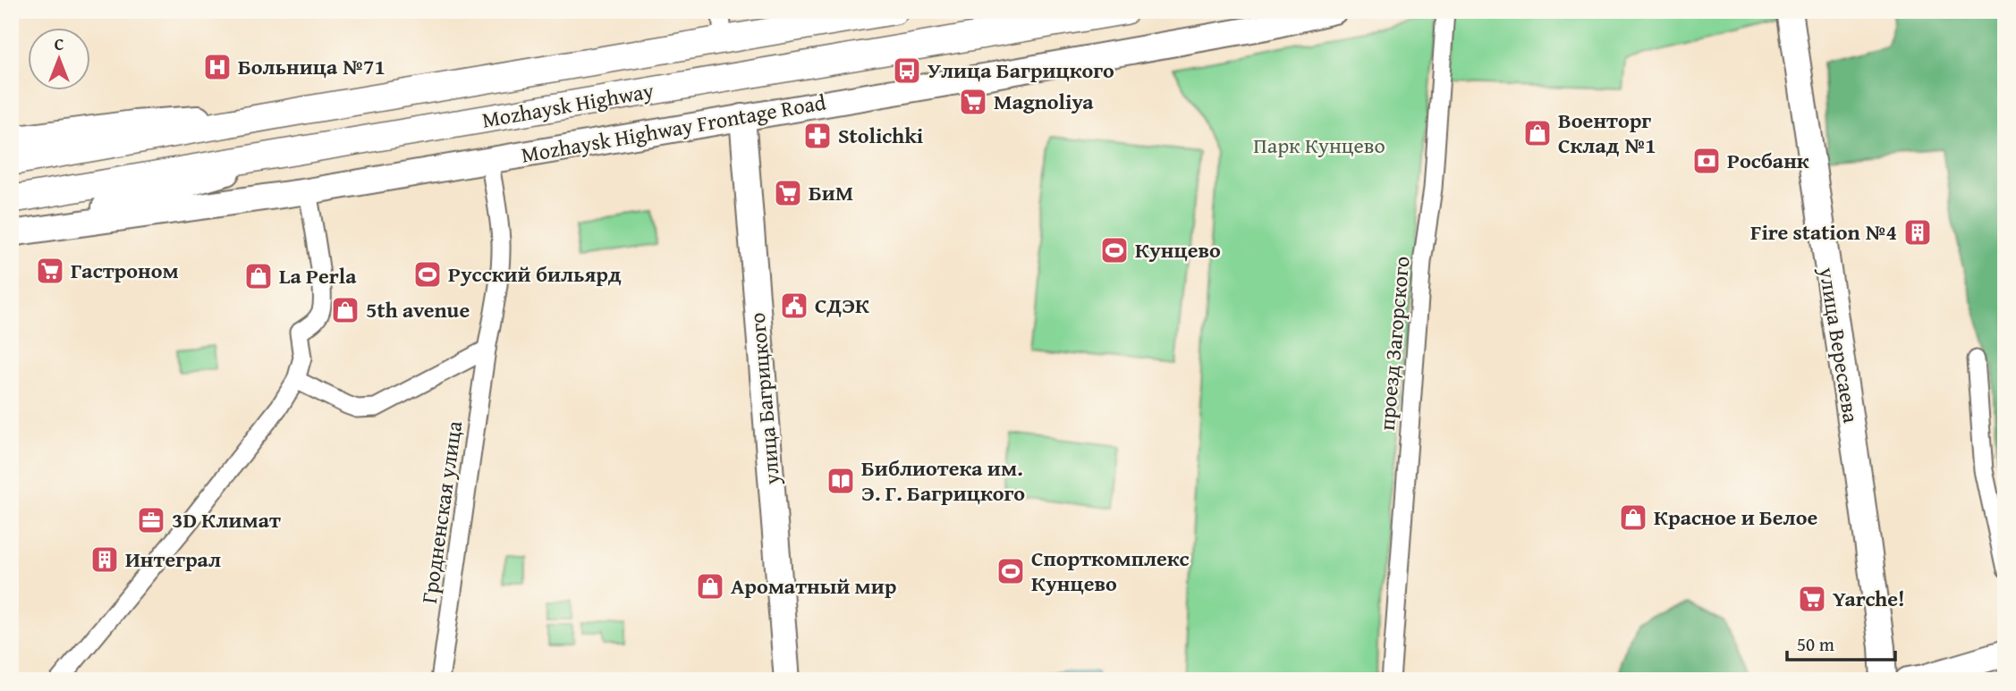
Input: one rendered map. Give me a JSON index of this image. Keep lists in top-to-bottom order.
{
  "streets": {
    "main road": [
      "Mozhaysk Highway",
      "Mozhaysk Highway Frontage Road",
      "улица Вересаева",
      "улица Багрицкого"
    ],
    "street": ["проезд Загорского", "Гродненская улица"]
  },
  "crossings": [
    ["Mozhaysk Highway Frontage Road", "улица Багрицкого"],
    ["Mozhaysk Highway Frontage Road", "Гродненская улица"]
  ],
  "parks": ["Парк Кунцево"],
  "places": {
    "hospital": ["Больница №71"],
    "bus stop": ["Улица Багрицкого"],
    "supermarket": [
      "Magnoliya",
      "БиМ",
      "Гастроном",
      "Yarche!"
    ],
    "shop": [
      "Военторг Склад №1",
      "La Perla",
      "5th avenue",
      "Красное и Белое",
      "Ароматный мир"
    ],
    "pharmacy": ["Stolichki"],
    "bank": ["Росбанк"],
    "building": ["Fire station №4", "Интеграл"],
    "sports": ["Кунцево", "Русский бильярд", "Спорткомплекс Кунцево"],
    "public building": ["СДЭК"],
    "library": ["Библиотека им. Э. Г. Багрицкого"],
    "office": ["3D Климат"]
  },
  "scale_bar": "50 m",
  "north": "top"
}
